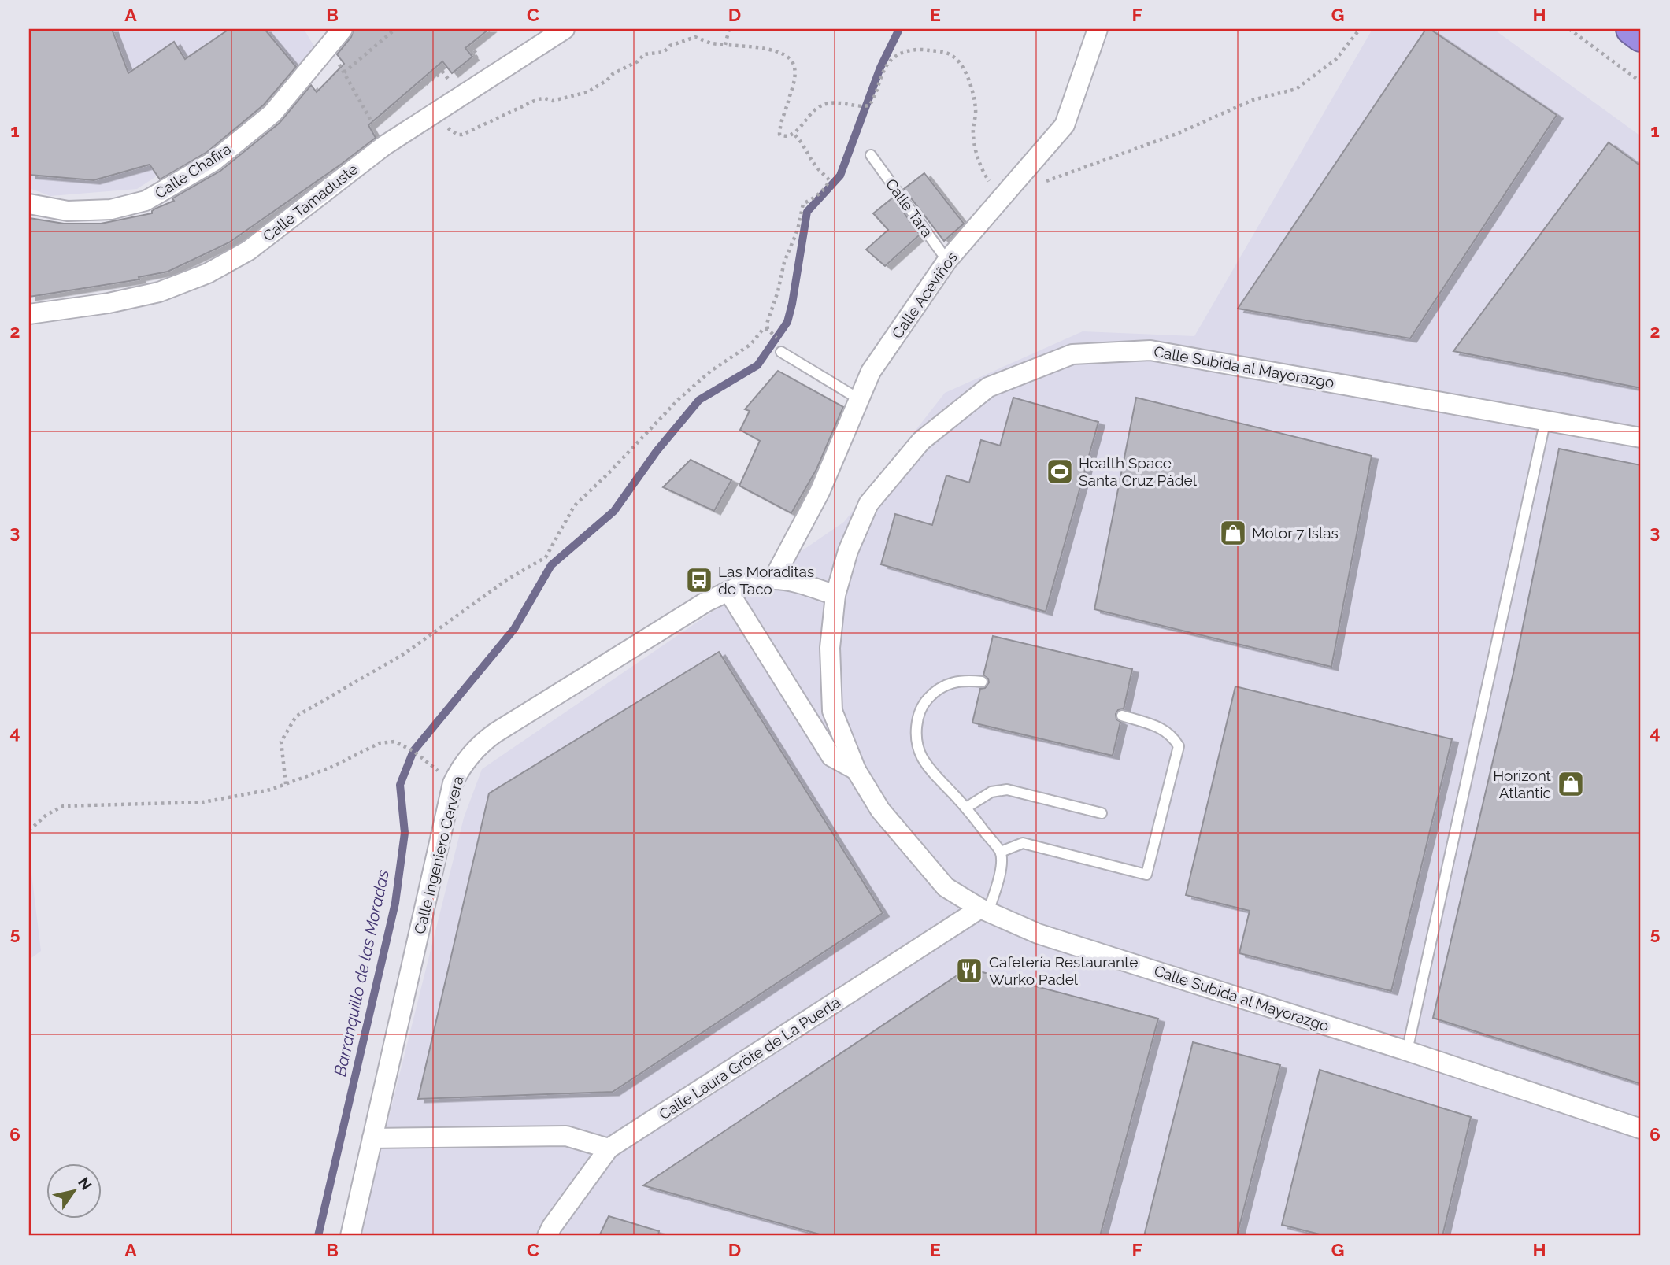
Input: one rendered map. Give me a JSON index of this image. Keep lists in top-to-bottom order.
{
  "streets": {
    "street": [
      "Calle Chafira",
      "Calle Tamaduste",
      "Calle Aceviños",
      "Calle Subida al Mayorazgo",
      "Calle Ingeniero Cervera",
      "Calle Laura Gröte de La Puerta"
    ],
    "lane": ["Calle Tara"]
  },
  "crossings": [
    ["Calle Tara", "Calle Aceviños"],
    ["Calle Aceviños", "Calle Ingeniero Cervera"],
    ["Calle Subida al Mayorazgo", "Calle Ingeniero Cervera"],
    ["Calle Subida al Mayorazgo", "Calle Laura Gröte de La Puerta"]
  ],
  "water": ["Barranquillo de las Moradas"],
  "places": {
    "sports": ["Health Space Santa Cruz Pádel"],
    "shop": ["Motor 7 Islas", "Horizont Atlantic"],
    "bus stop": ["Las Moraditas de Taco"],
    "restaurant": ["Cafetería Restaurante Wurko Padel"]
  },
  "north": "top right",
  "grid": {
    "columns": [
      "A",
      "B",
      "C",
      "D",
      "E",
      "F",
      "G",
      "H"
    ],
    "rows": [
      "1",
      "2",
      "3",
      "4",
      "5",
      "6"
    ]
  }
}
